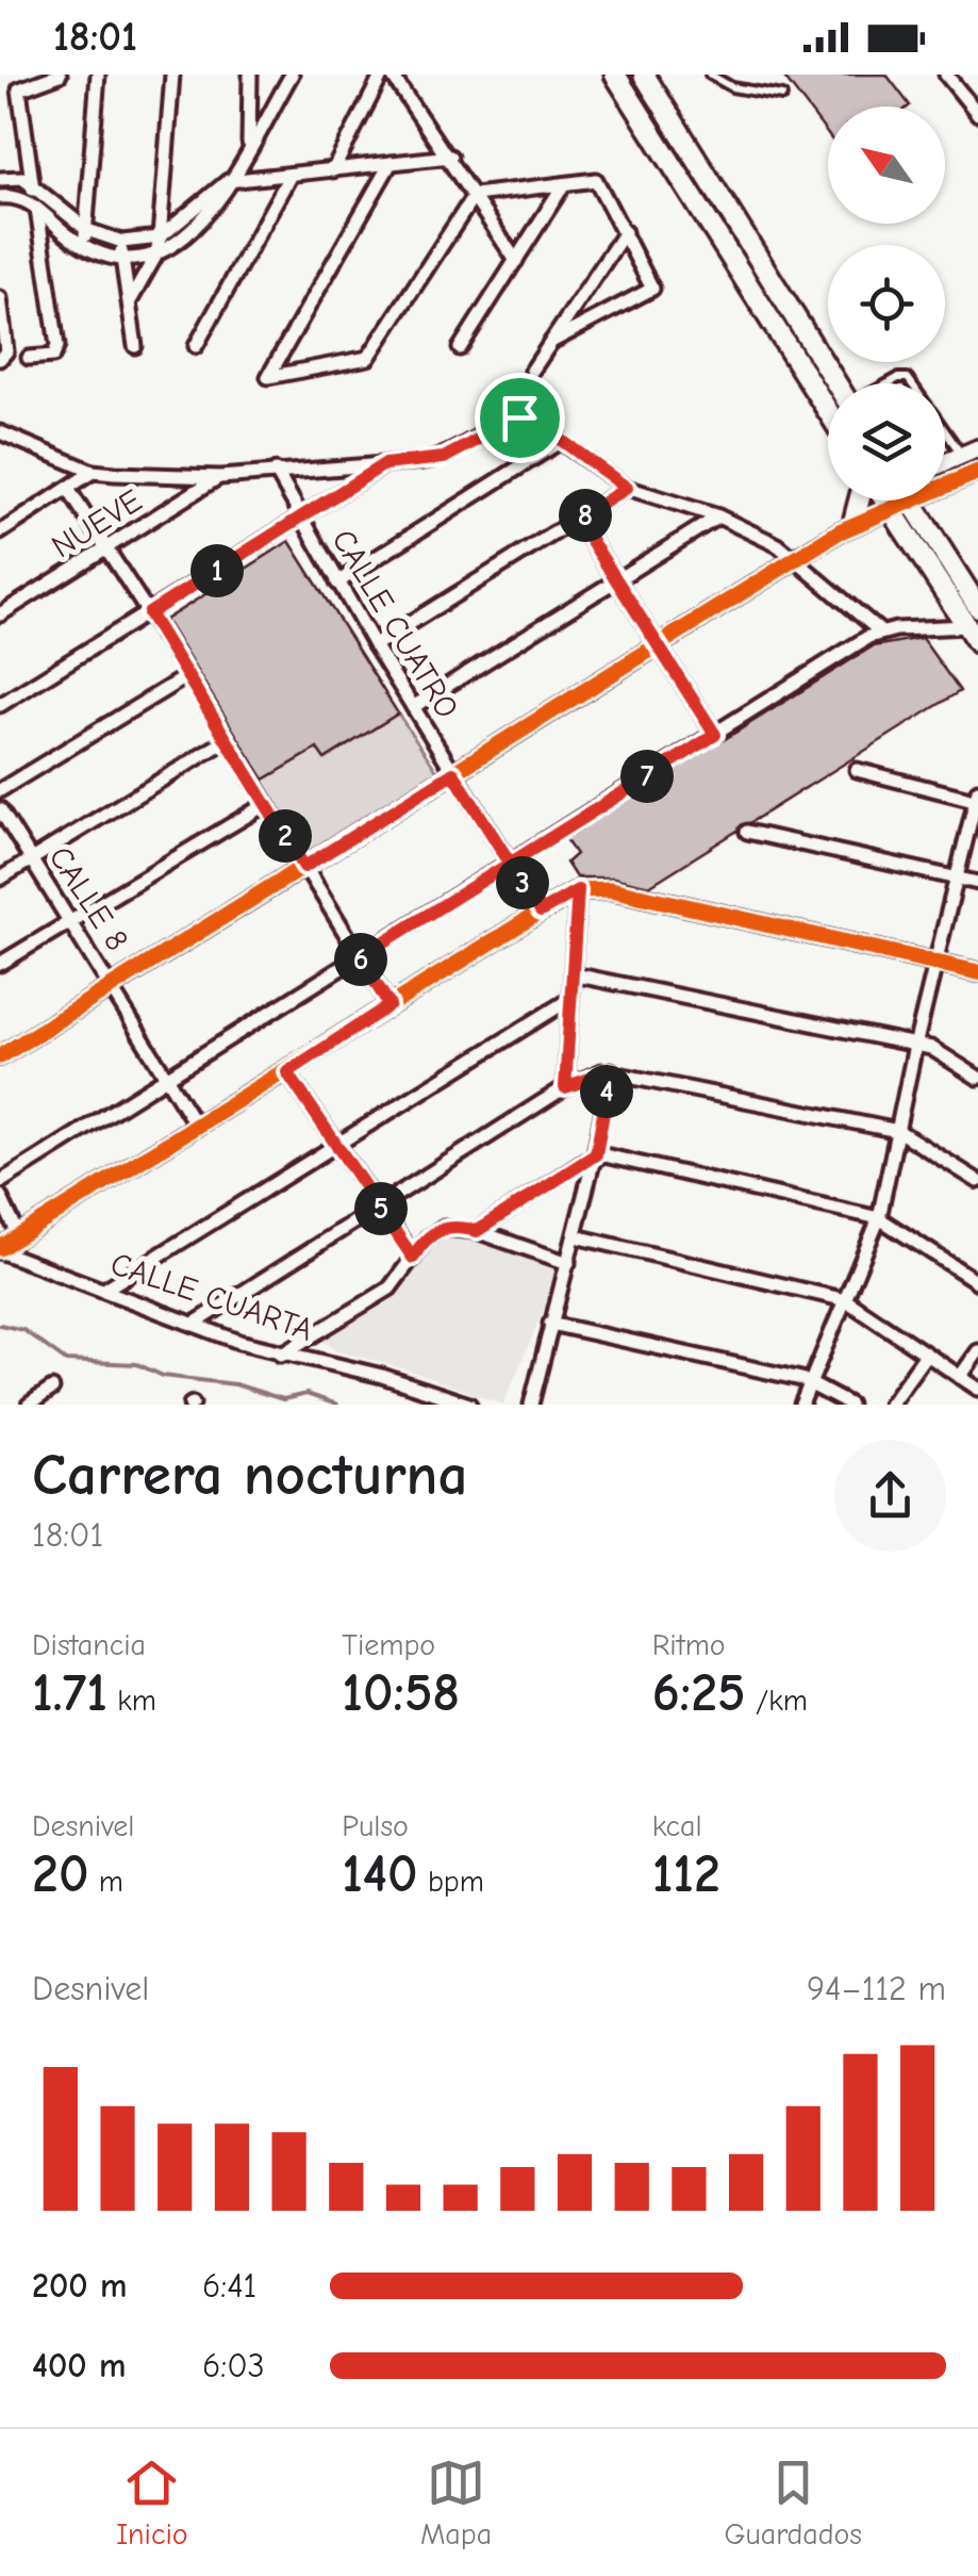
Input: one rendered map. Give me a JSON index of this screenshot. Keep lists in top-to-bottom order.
{
  "streets": {
    "street": [
      "NUEVE",
      "CALLE CUATRO",
      "CALLE 8",
      "CALLE CUARTA"
    ]
  },
  "north": "top left",
  "page": {
    "status": "18:01",
    "pins": [
      "8",
      "1",
      "7",
      "2",
      "3",
      "6",
      "4",
      "5"
    ],
    "heading": ["Carrera nocturna", "18:01"],
    "stats": [
      ["Distancia", "1.71 km"],
      ["Tiempo", "10:58"],
      ["Ritmo", "6:25 /km"],
      ["Desnivel", "20 m"],
      ["Pulso", "140 bpm"],
      ["kcal", "112"]
    ],
    "chart": ["Desnivel", "94–112 m"],
    "list": [
      {
        "name": "200 m",
        "note": "6:41"
      },
      {
        "name": "400 m",
        "note": "6:03"
      }
    ],
    "tabs": ["Inicio", "Mapa", "Guardados"]
  }
}
